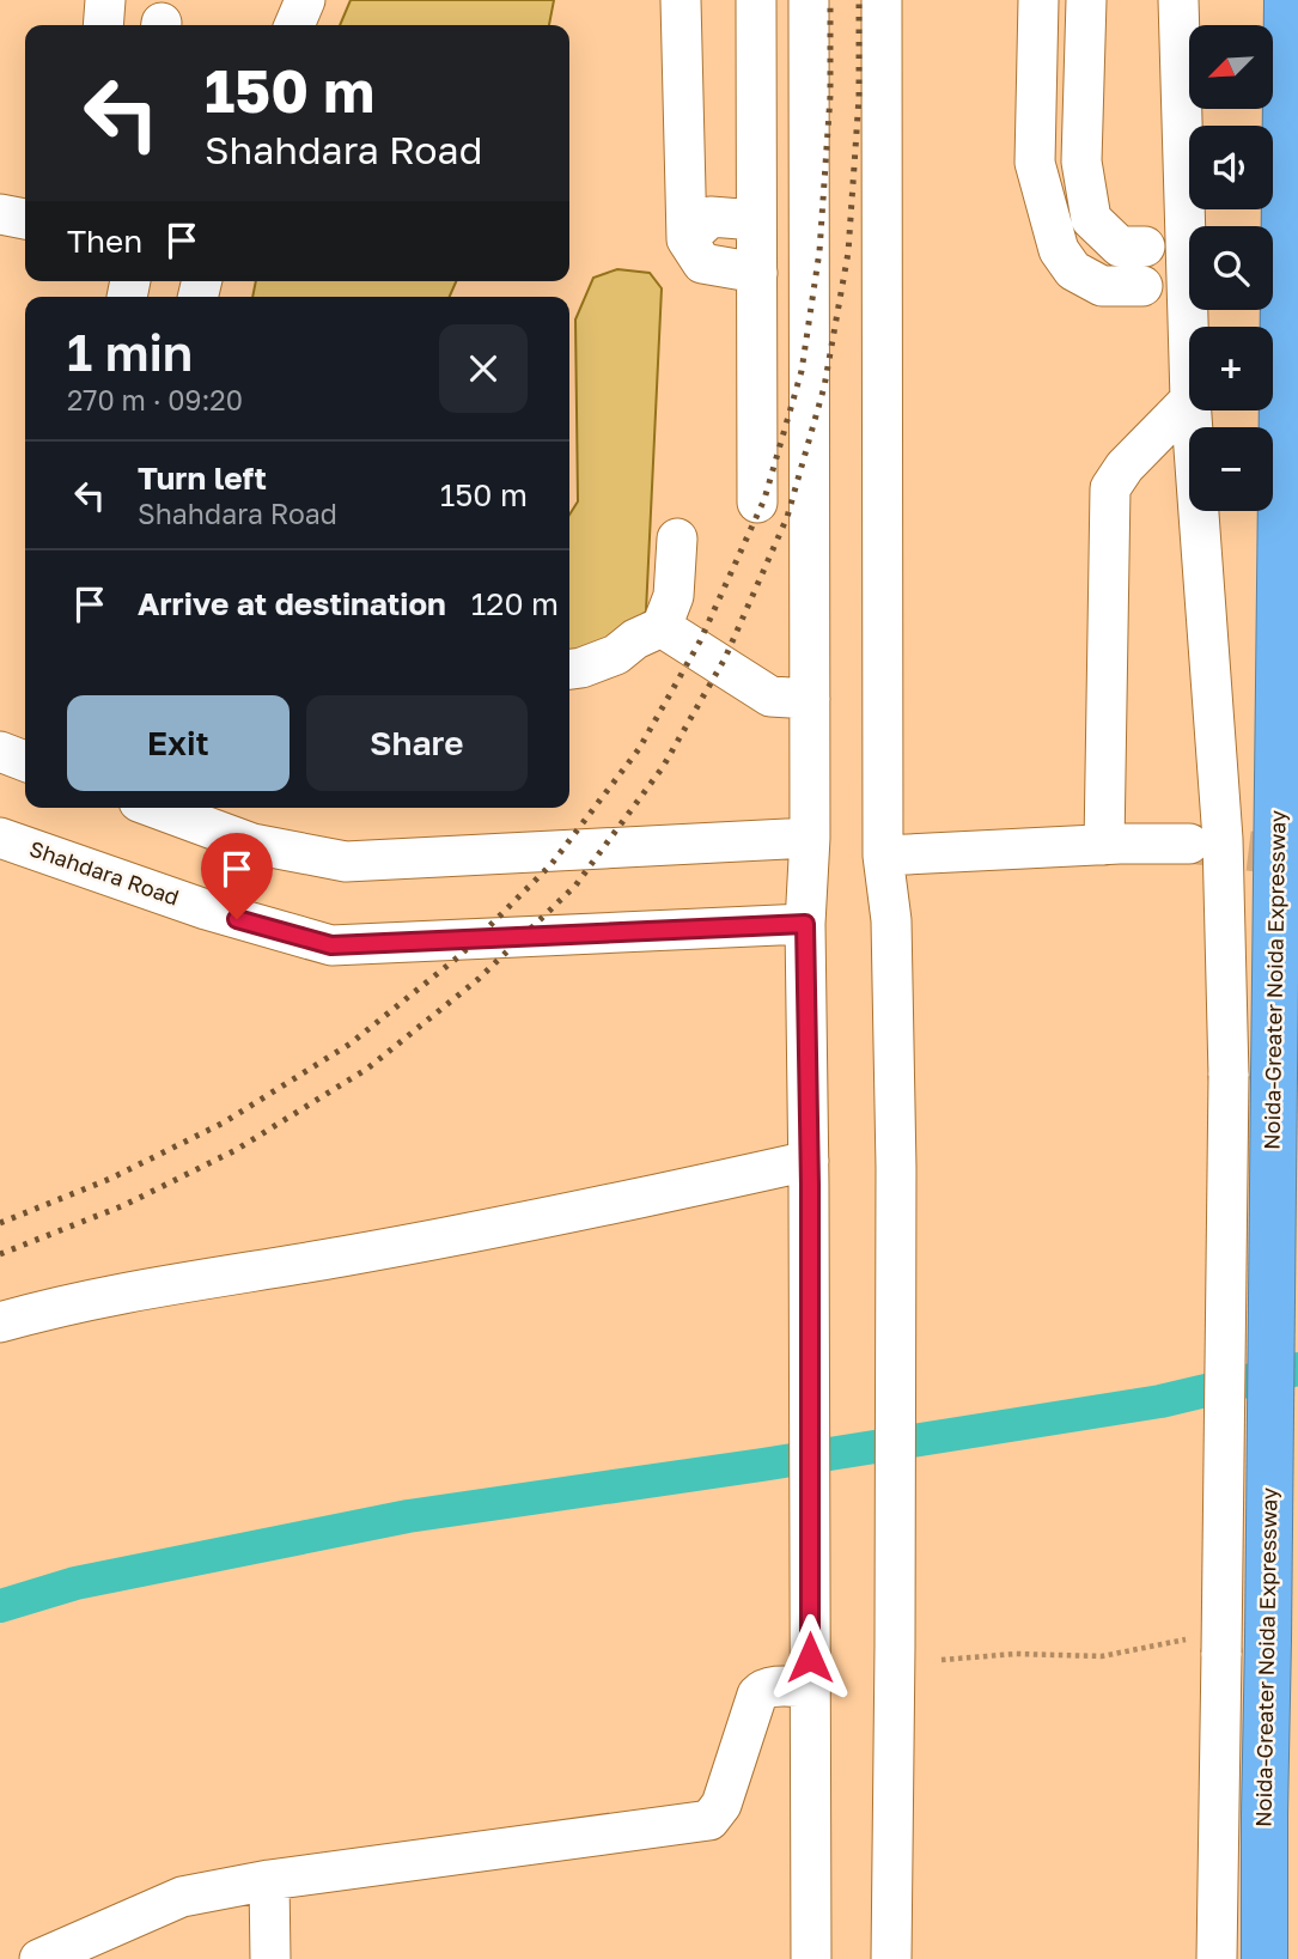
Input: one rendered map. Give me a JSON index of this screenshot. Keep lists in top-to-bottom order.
{
  "streets": {
    "highway": ["Noida-Greater Noida Expressway"],
    "street": ["Shahdara Road"]
  },
  "north": "bottom left",
  "page": {
    "map_buttons": ["+", "−"],
    "turn": ["150 m", "Shahdara Road"],
    "then": "Then",
    "heading": ["1 min", "270 m · 09:20"],
    "list": [
      {
        "name": "Turn left",
        "note": "Shahdara Road",
        "value": "150 m"
      },
      {
        "name": "Arrive at destination",
        "value": "120 m"
      }
    ],
    "buttons": ["Exit", "Share"]
  }
}
